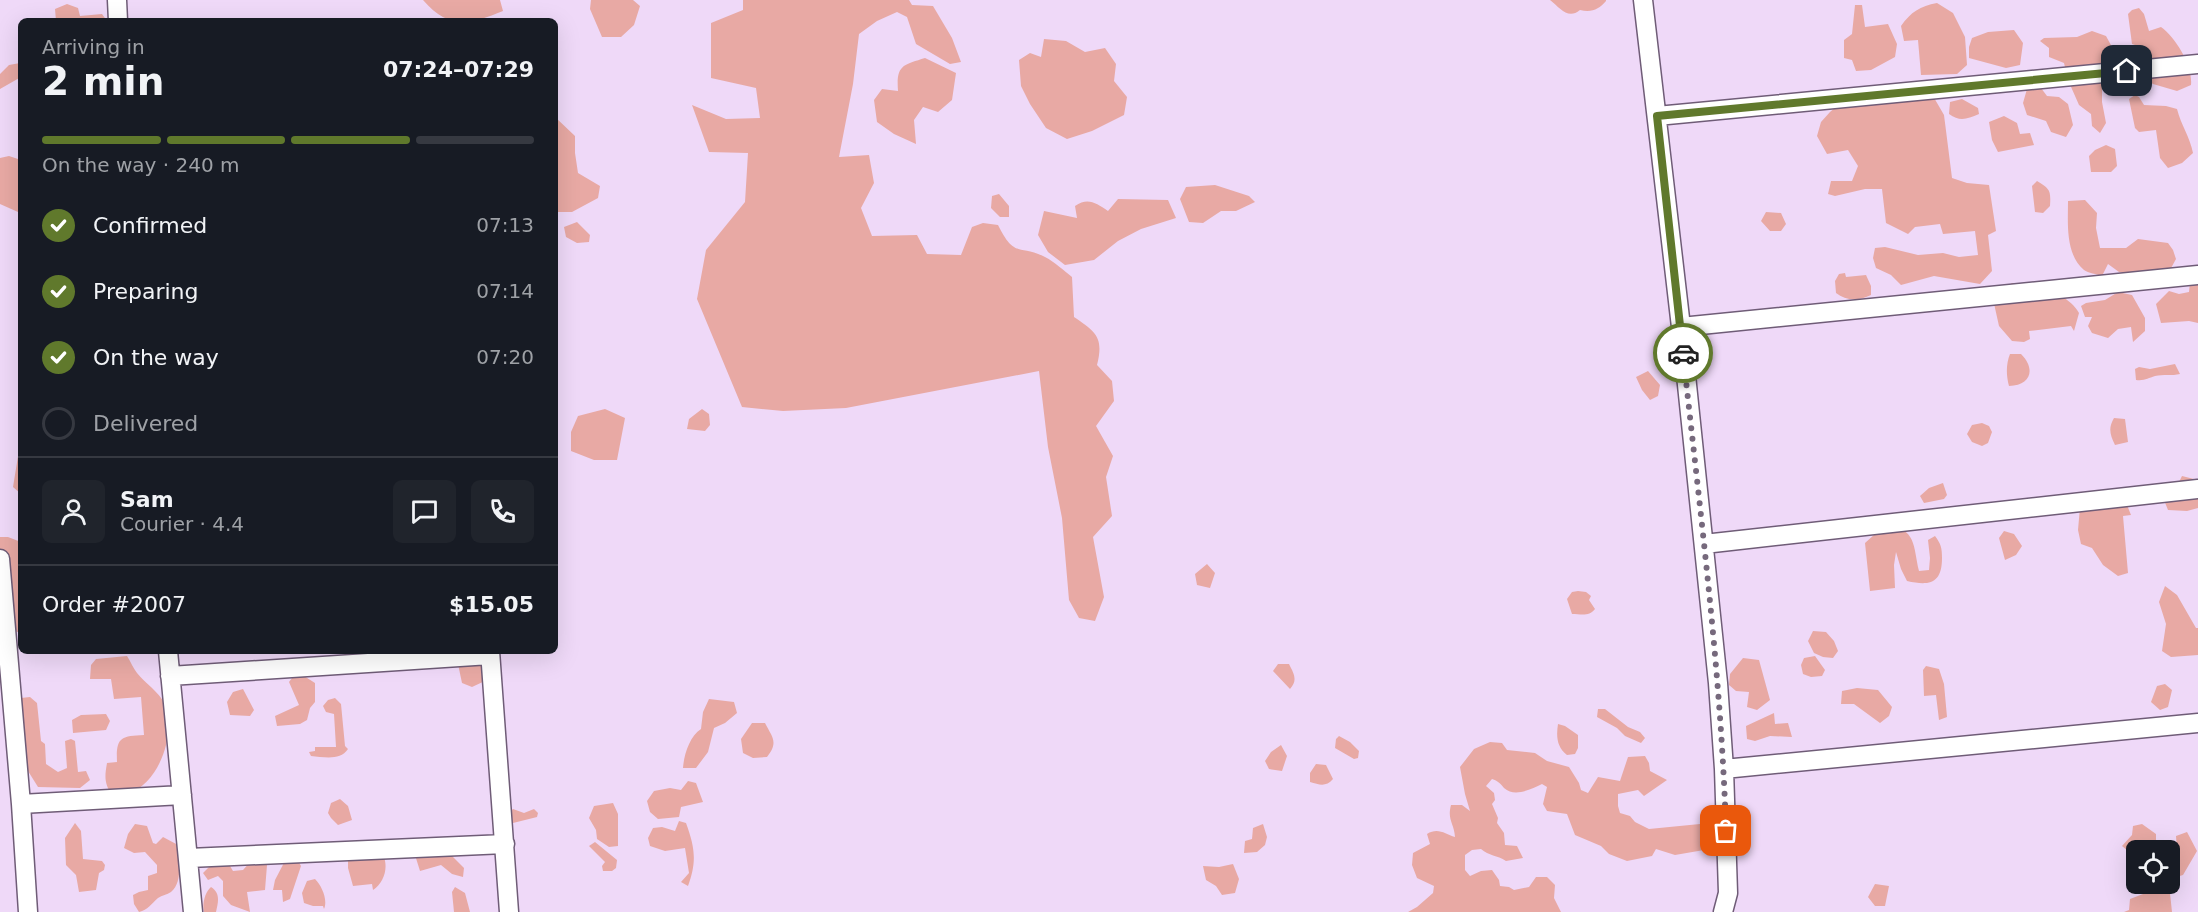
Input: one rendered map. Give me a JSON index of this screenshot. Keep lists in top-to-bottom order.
{
  "page": {
    "heading": ["2 min", "Arriving in", "07:24–07:29"],
    "panel": [
      "Sam",
      "Courier · 4.4",
      "Order #2007",
      "$15.05"
    ],
    "bar": "On the way · 240 m",
    "list": [
      ["Confirmed", "07:13"],
      ["Preparing", "07:14"],
      ["On the way", "07:20"],
      "Delivered"
    ]
  }
}
